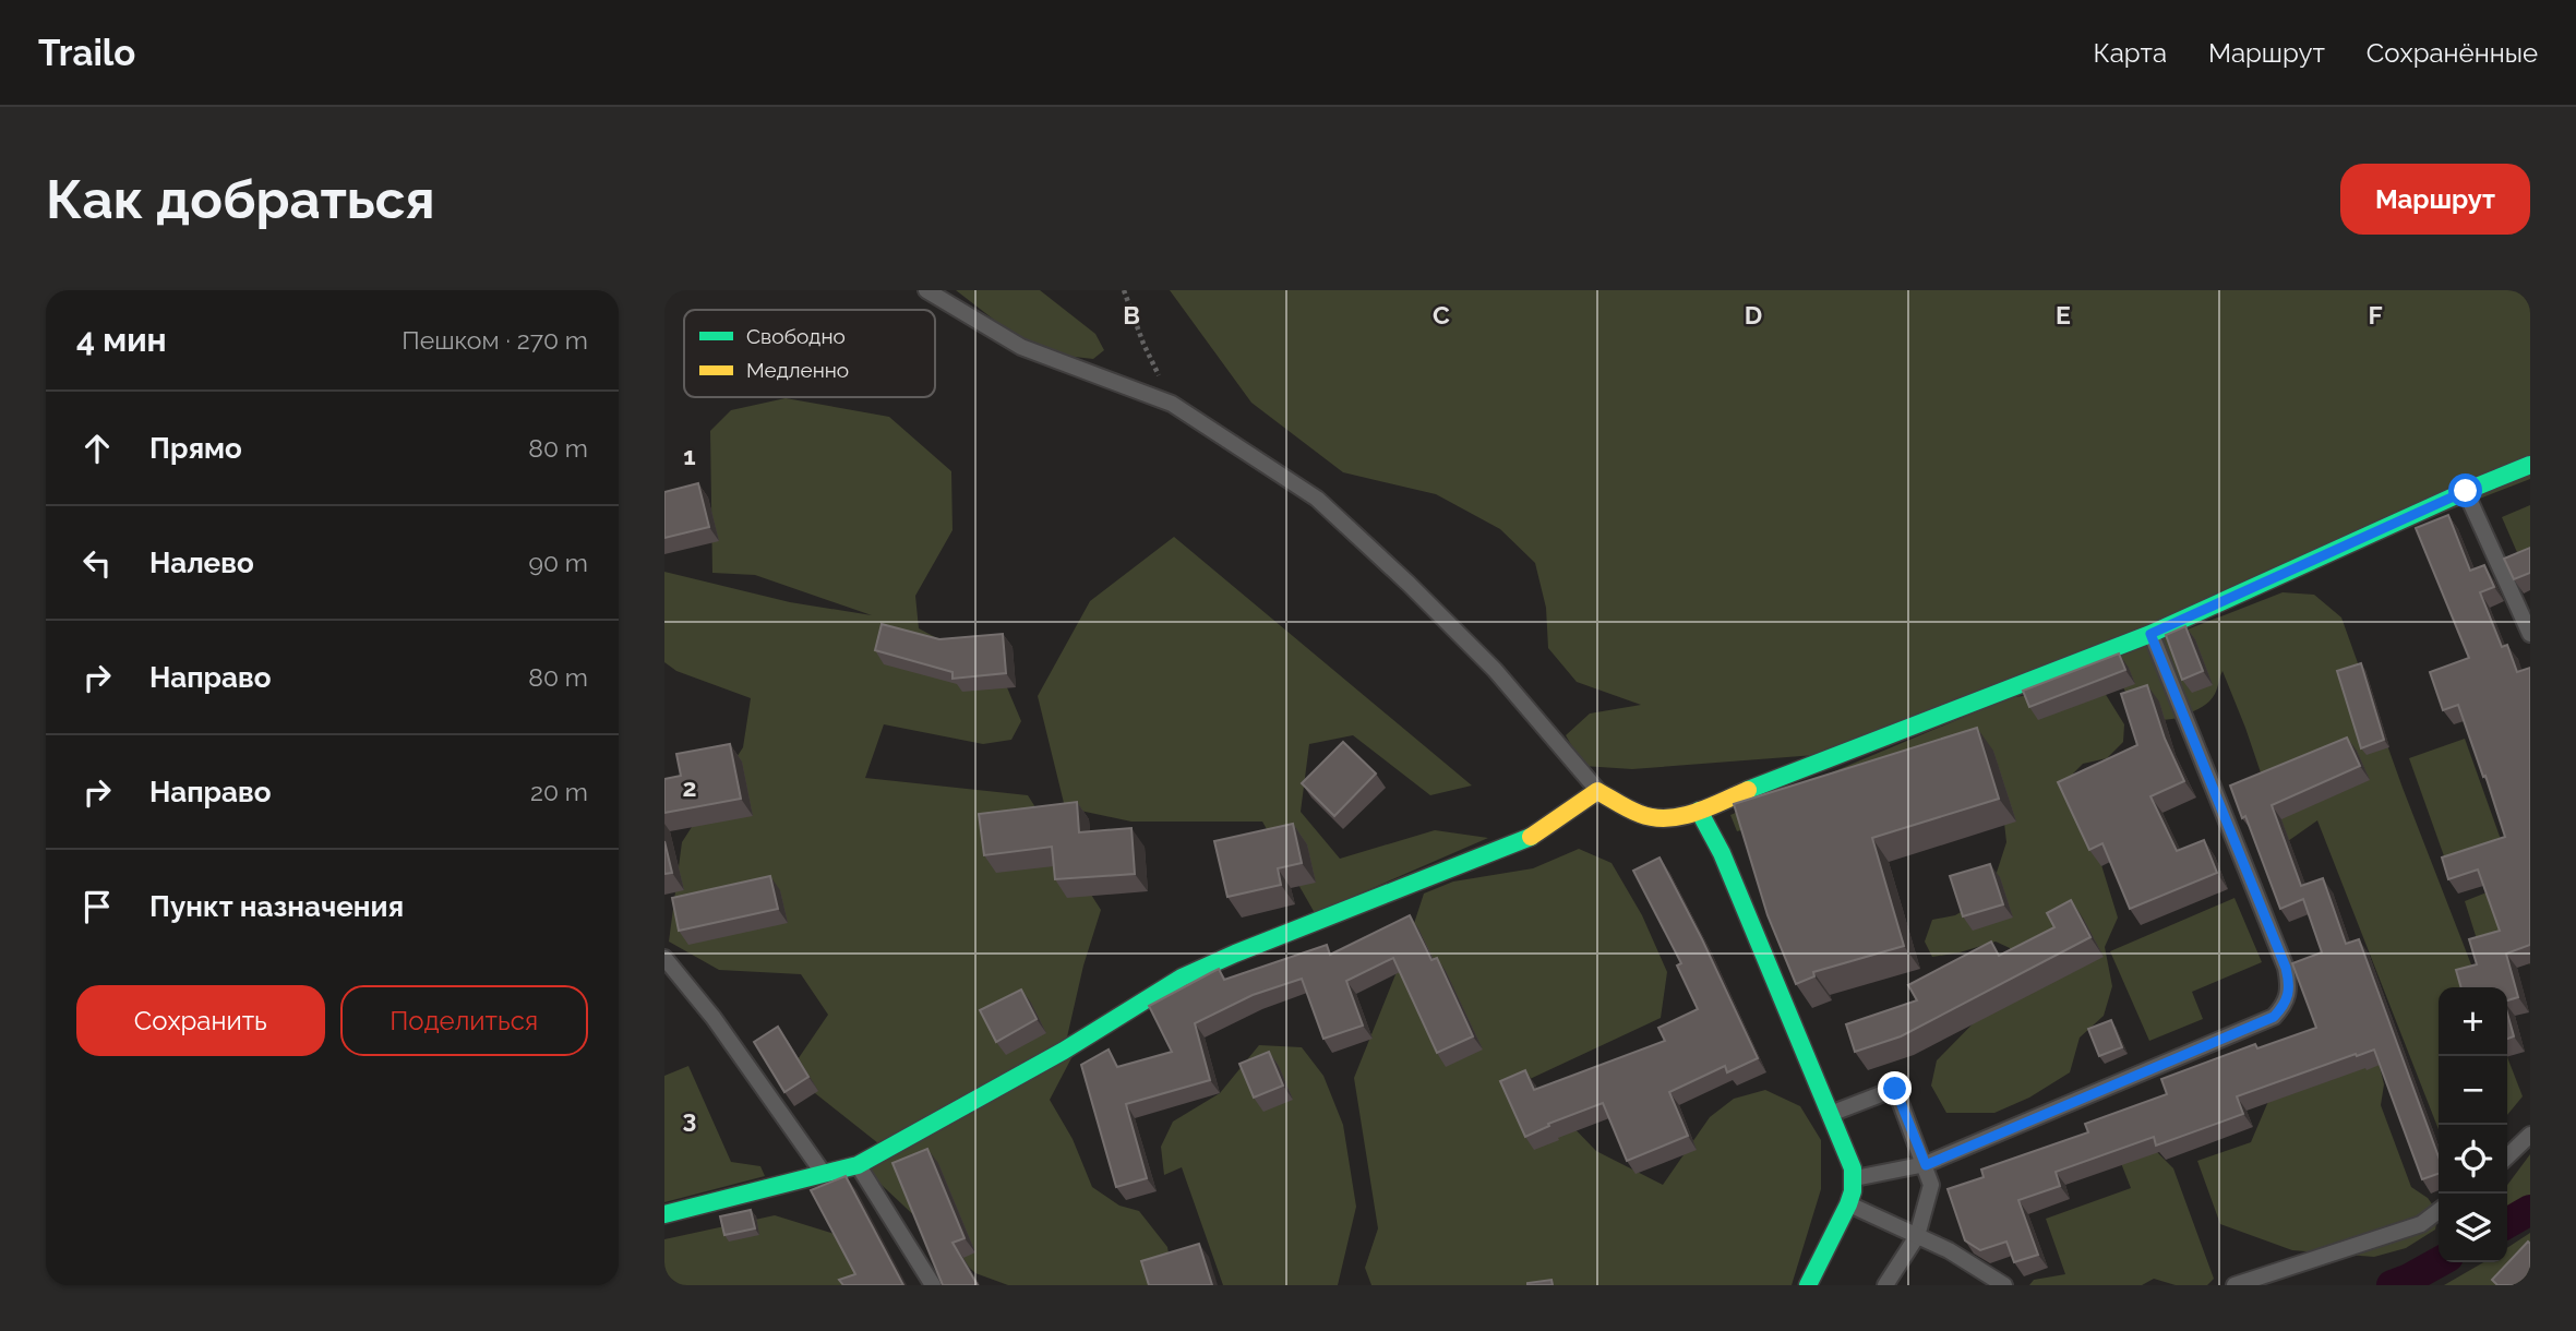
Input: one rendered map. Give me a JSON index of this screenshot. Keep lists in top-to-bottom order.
{
  "legend": ["Свободно", "Медленно"],
  "page": {
    "header": "Trailo",
    "nav": ["Карта", "Маршрут", "Сохранённые"],
    "buttons": [
      "Маршрут",
      ["Сохранить", "Поделиться"]
    ],
    "title": "Как добраться",
    "heading": ["4 мин", "Пешком · 270 m"],
    "list": [
      ["Прямо", "80 m"],
      ["Налево", "90 m"],
      ["Направо", "80 m"],
      ["Направо", "20 m"],
      "Пункт назначения"
    ],
    "map_buttons": ["+", "−"]
  },
  "grid": {
    "columns": [
      "B",
      "C",
      "D",
      "E",
      "F"
    ],
    "rows": ["1", "2", "3"]
  }
}
